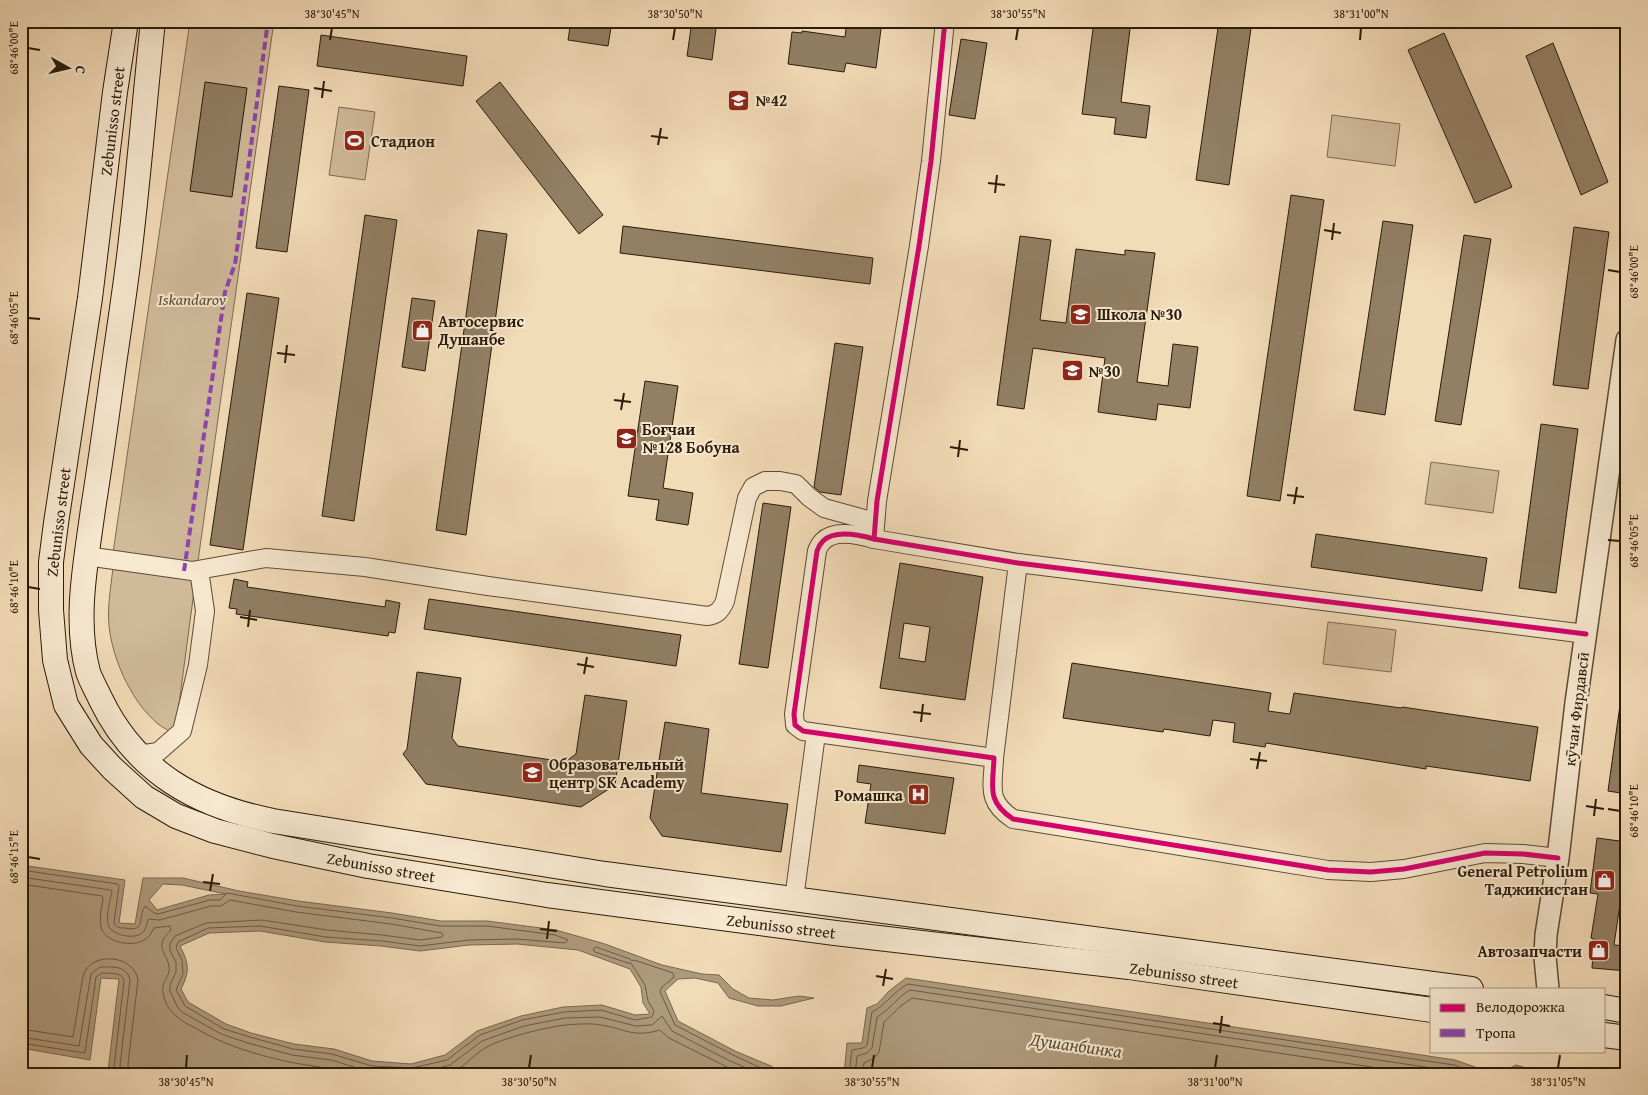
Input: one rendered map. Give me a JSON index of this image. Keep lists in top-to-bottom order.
{
  "streets": {
    "main road": ["Zebunisso street"],
    "street": ["кӯчаи Фирдавсӣ"]
  },
  "water": ["Душанбинка"],
  "parks": ["Iskandarov"],
  "places": {
    "school or university": [
      "№42",
      "Школа №30",
      "№30",
      "Боғчаи №128 Бобуна",
      "Образовательный центр SK Academy"
    ],
    "sports": ["Стадион"],
    "shop": ["Автосервис Душанбе", "General Petrolium Таджикистан", "Автозапчасти"],
    "hospital": ["Ромашка"]
  },
  "legend": ["Велодорожка", "Тропа"],
  "north": "right",
  "coordinates": [
    "38°30'45\"N",
    "38°30'50\"N",
    "38°30'55\"N",
    "38°31'00\"N",
    "68°46'00\"E",
    "68°46'05\"E",
    "68°46'10\"E",
    "68°46'15\"E",
    "38°31'05\"N"
  ]
}
